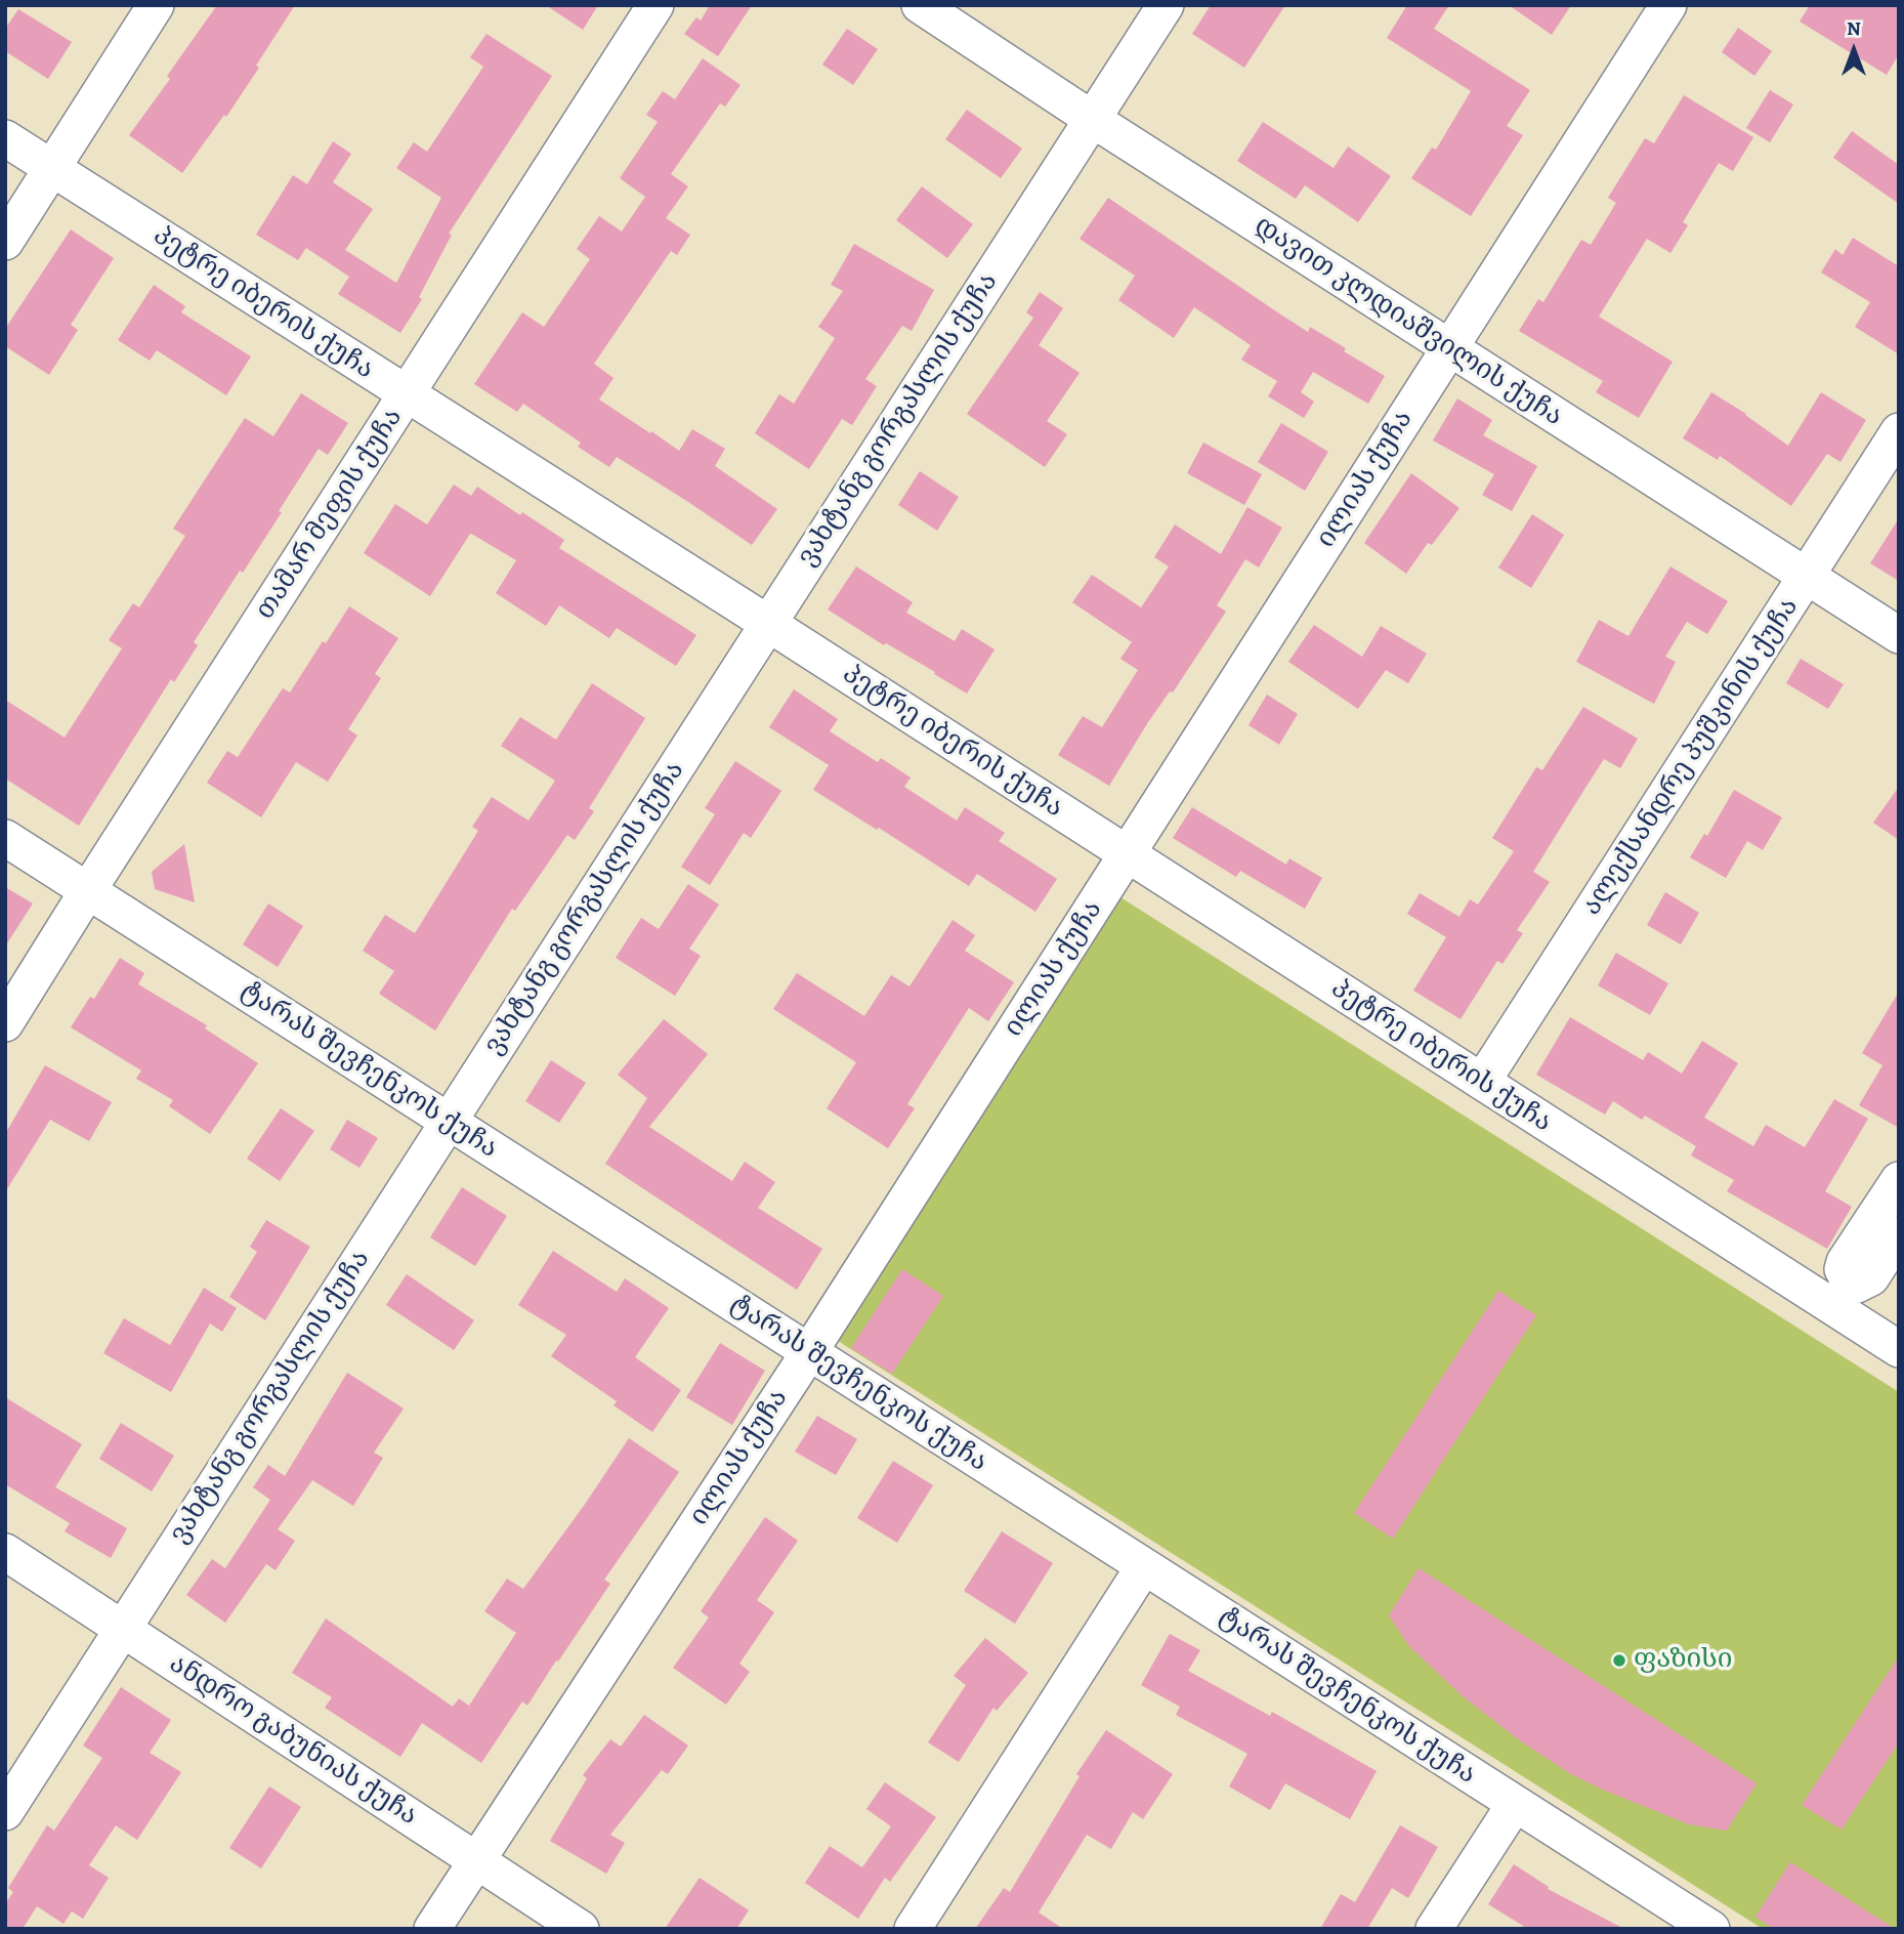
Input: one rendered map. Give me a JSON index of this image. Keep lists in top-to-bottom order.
{
  "streets": {
    "street": [
      "პეტრე იბერის ქუჩა",
      "დავით კლდიაშვილის ქუჩა",
      "ვახტანგ გორგასლის ქუჩა",
      "ილიას ქუჩა",
      "თამარ მეფის ქუჩა",
      "ალექსანდრე პუშკინის ქუჩა",
      "ტარას შევჩენკოს ქუჩა",
      "ანდრო გაბუნიას ქუჩა"
    ]
  },
  "crossings": [
    ["პეტრე იბერის ქუჩა", "ვახტანგ გორგასლის ქუჩა"],
    ["პეტრე იბერის ქუჩა", "ილიას ქუჩა"],
    ["პეტრე იბერის ქუჩა", "თამარ მეფის ქუჩა"],
    ["პეტრე იბერის ქუჩა", "ალექსანდრე პუშკინის ქუჩა"],
    ["დავით კლდიაშვილის ქუჩა", "ვახტანგ გორგასლის ქუჩა"],
    ["დავით კლდიაშვილის ქუჩა", "ილიას ქუჩა"],
    ["დავით კლდიაშვილის ქუჩა", "ალექსანდრე პუშკინის ქუჩა"],
    ["ვახტანგ გორგასლის ქუჩა", "ტარას შევჩენკოს ქუჩა"],
    ["ვახტანგ გორგასლის ქუჩა", "ანდრო გაბუნიას ქუჩა"],
    ["ილიას ქუჩა", "ტარას შევჩენკოს ქუჩა"],
    ["ილიას ქუჩა", "ანდრო გაბუნიას ქუჩა"],
    ["თამარ მეფის ქუჩა", "ტარას შევჩენკოს ქუჩა"]
  ],
  "places": ["ფაზისი"],
  "north": "top"
}
